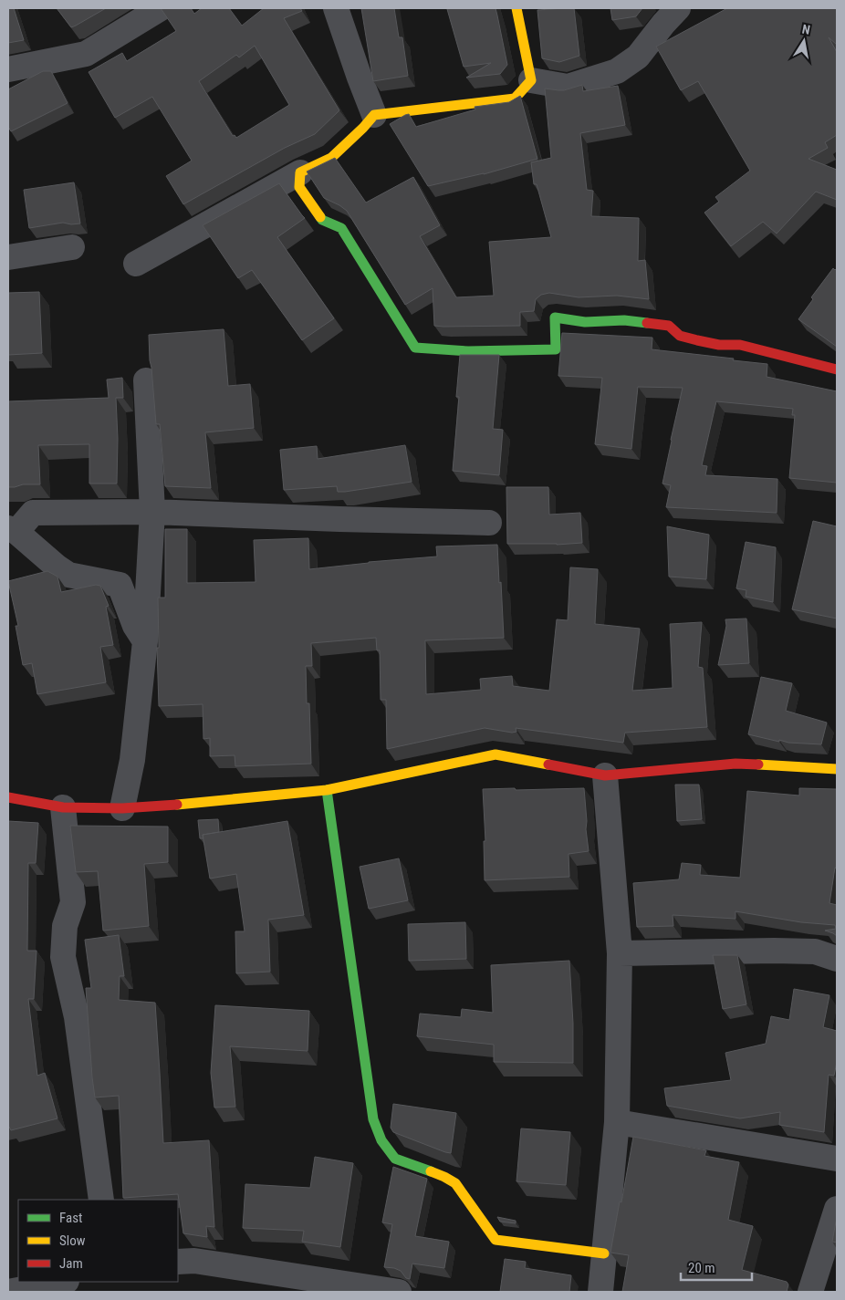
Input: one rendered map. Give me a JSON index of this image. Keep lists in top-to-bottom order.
{
  "legend": ["Fast", "Slow", "Jam"],
  "scale_bar": "20 m",
  "north": "top"
}
